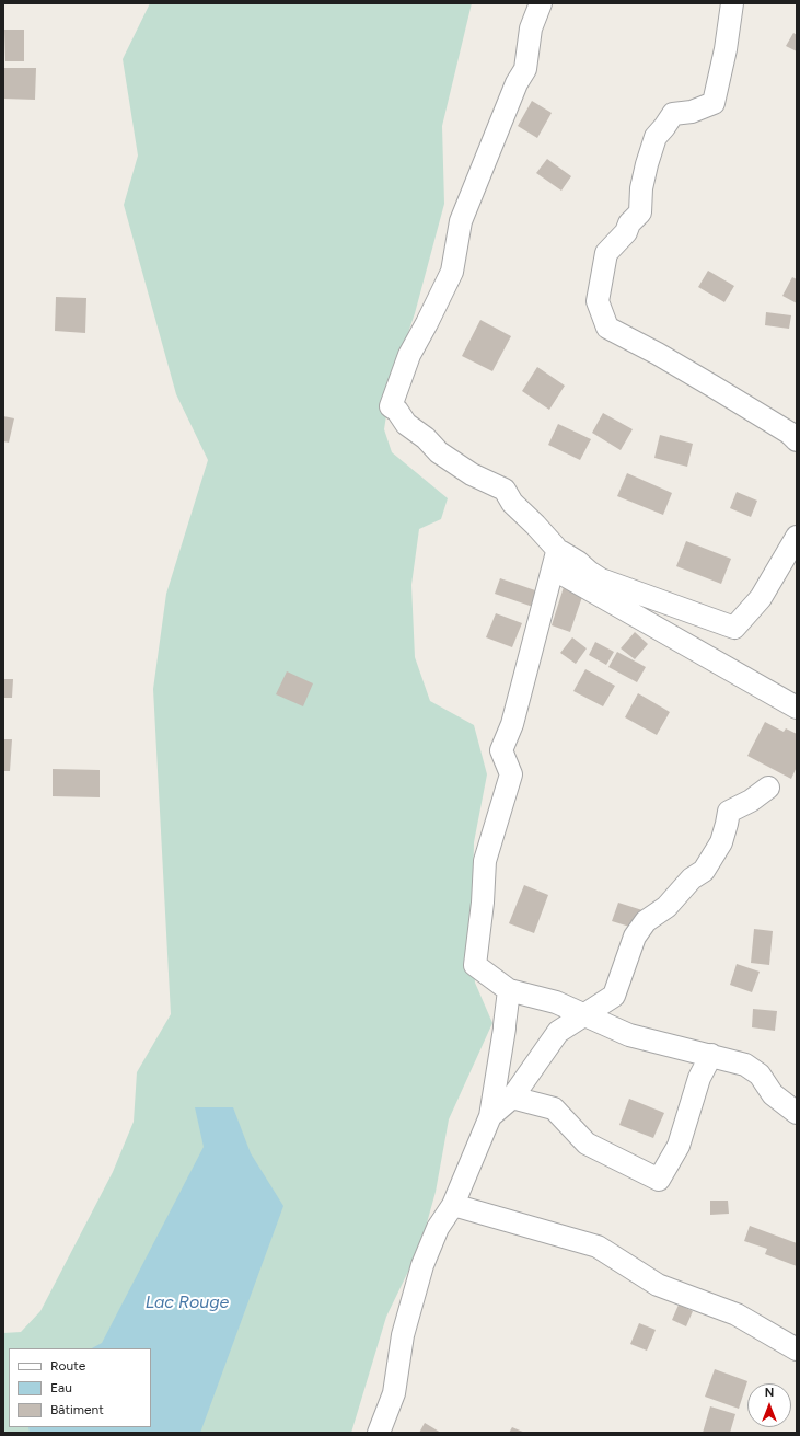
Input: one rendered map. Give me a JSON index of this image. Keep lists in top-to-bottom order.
{
  "water": ["Lac Rouge"],
  "legend": ["Route", "Eau", "Bâtiment"],
  "north": "top"
}
